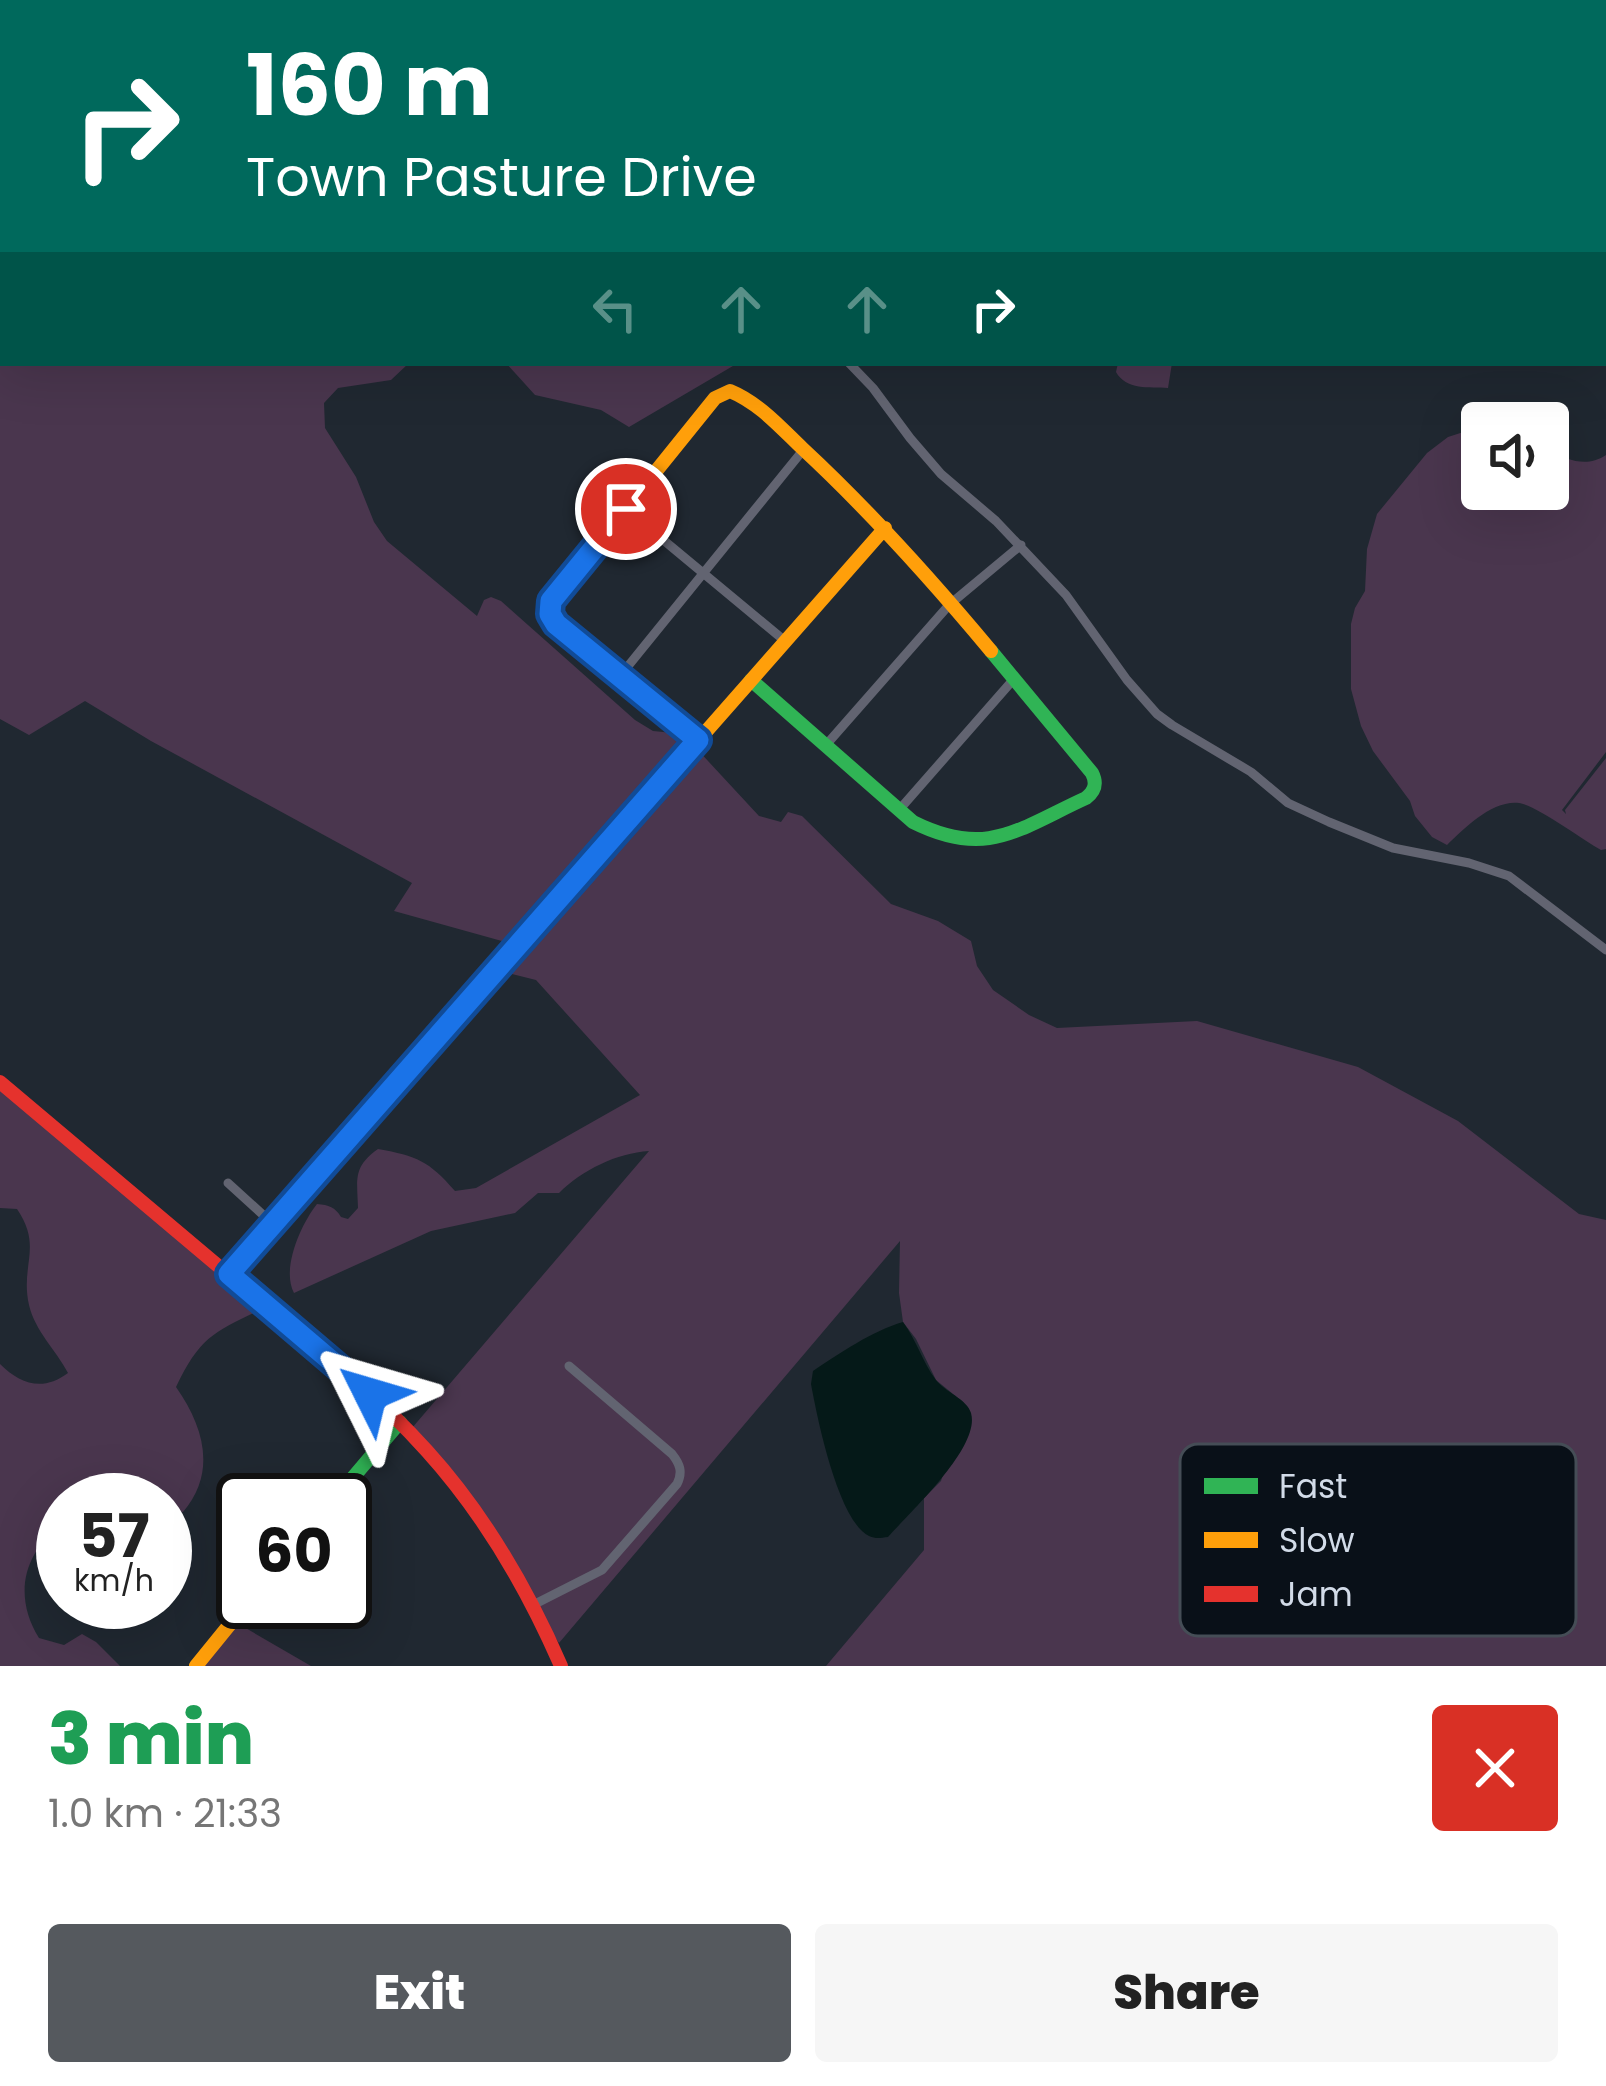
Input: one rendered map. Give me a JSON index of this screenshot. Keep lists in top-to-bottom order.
{
  "legend": ["Fast", "Slow", "Jam"],
  "page": {
    "turn": ["160 m", "Town Pasture Drive"],
    "speed": "57 km/h",
    "limit": "60",
    "heading": ["3 min", "1.0 km · 21:33"],
    "buttons": ["Exit", "Share"]
  }
}
